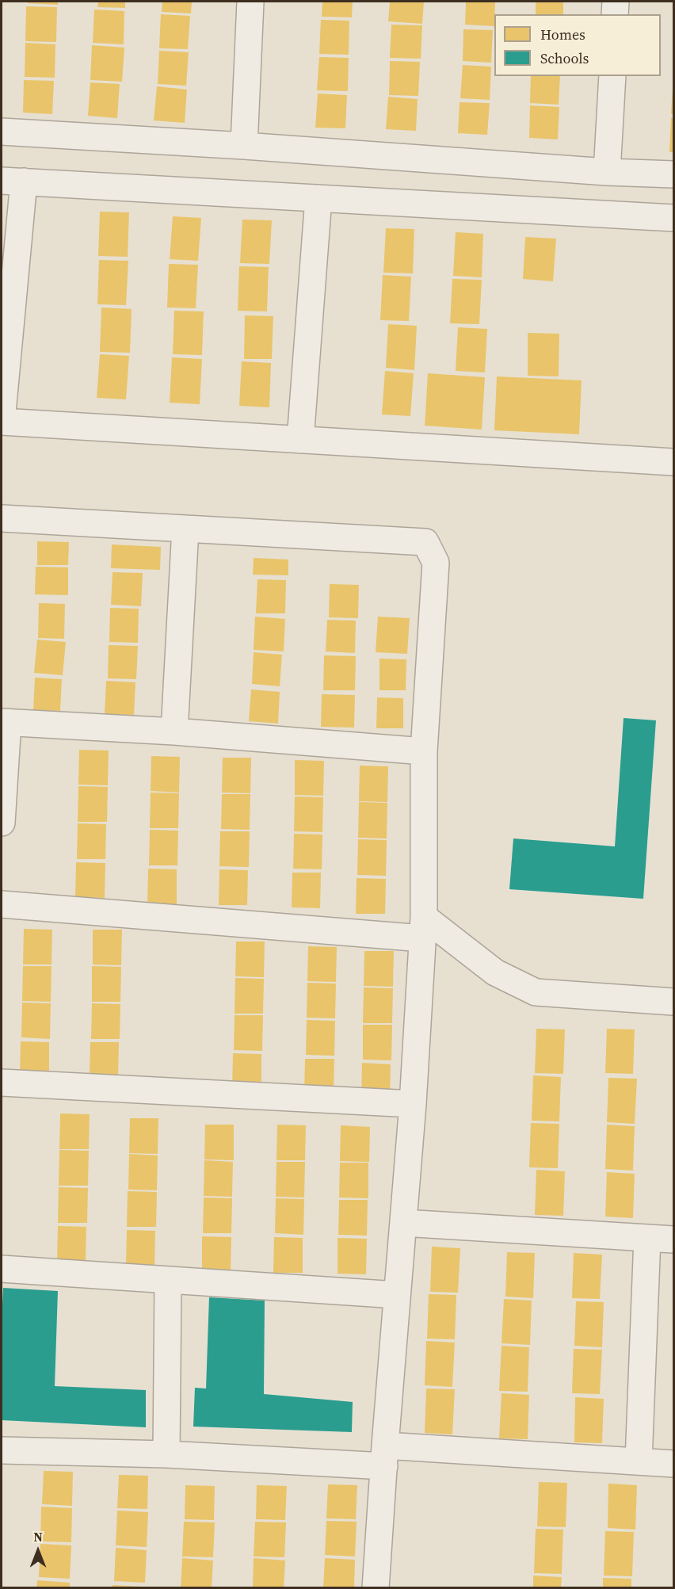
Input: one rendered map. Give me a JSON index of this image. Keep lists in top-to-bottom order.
{
  "legend": ["Homes", "Schools"],
  "north": "top"
}
